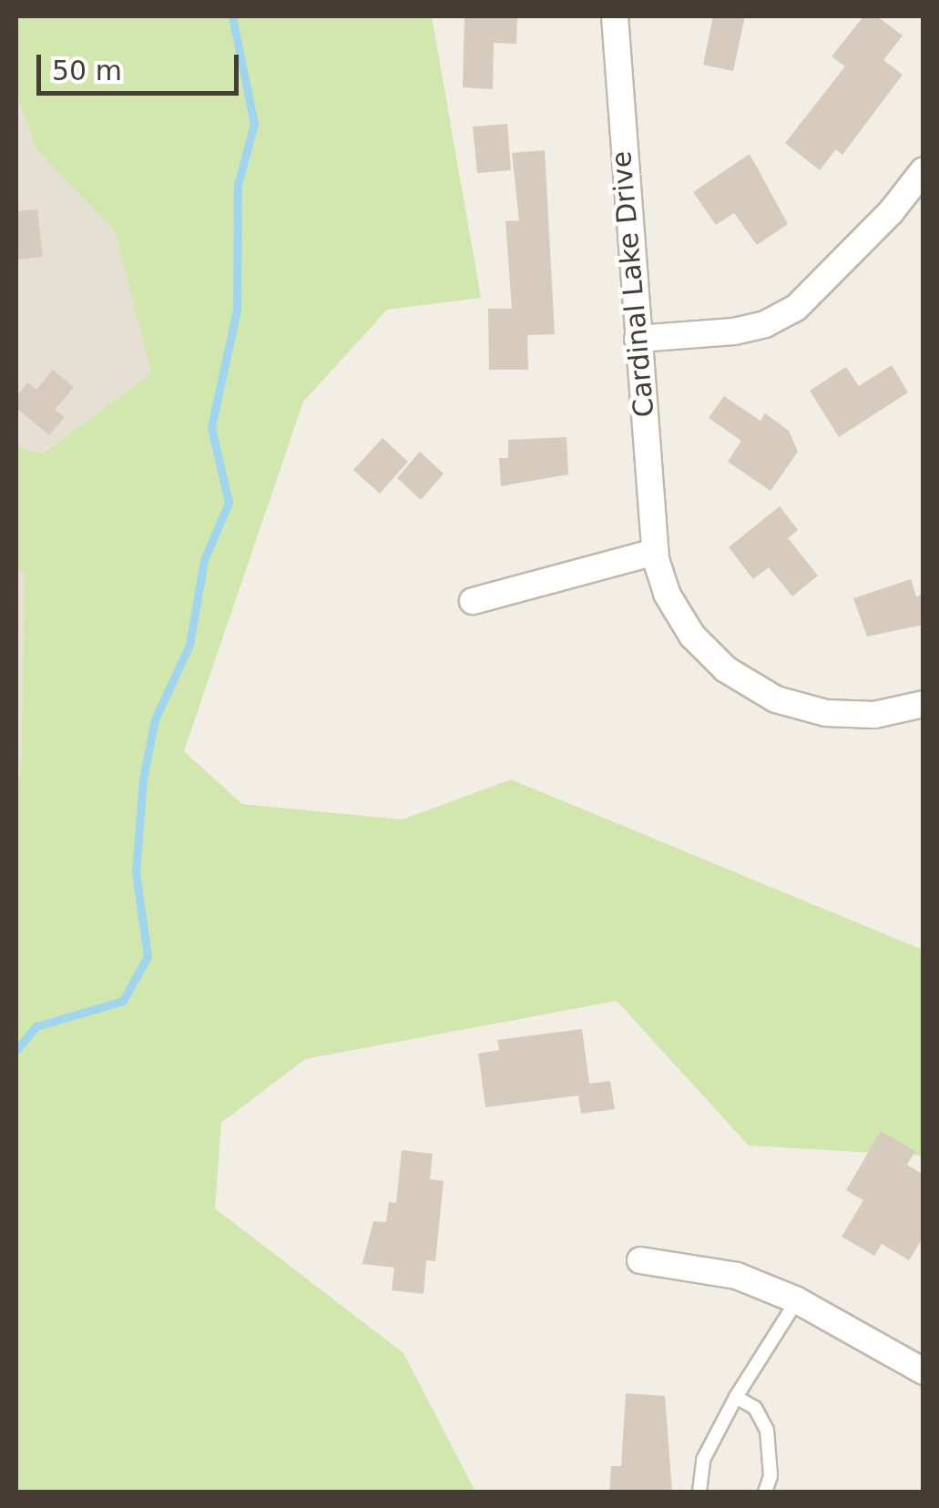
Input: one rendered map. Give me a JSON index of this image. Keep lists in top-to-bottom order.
{
  "streets": {
    "street": ["Cardinal Lake Drive"]
  },
  "scale_bar": "50 m"
}
